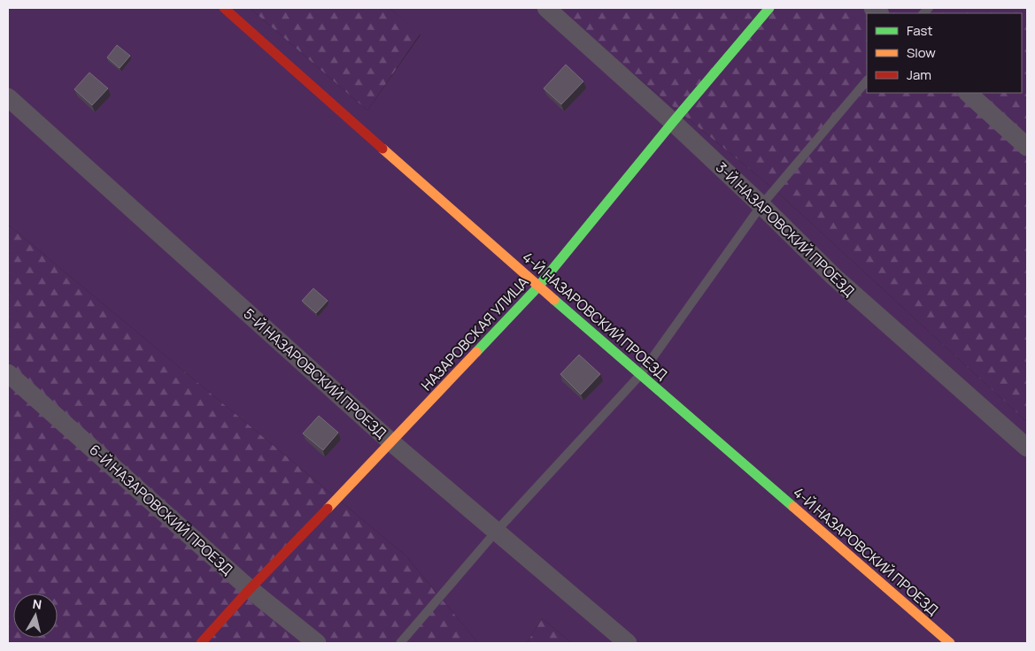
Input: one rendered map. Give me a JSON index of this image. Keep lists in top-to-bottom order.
{
  "streets": {
    "street": [
      "3-Й НАЗАРОВСКИЙ ПРОЕЗД",
      "4-Й НАЗАРОВСКИЙ ПРОЕЗД",
      "НАЗАРОВСКАЯ УЛИЦА",
      "5-Й НАЗАРОВСКИЙ ПРОЕЗД",
      "6-Й НАЗАРОВСКИЙ ПРОЕЗД"
    ]
  },
  "crossings": [
    ["3-Й НАЗАРОВСКИЙ ПРОЕЗД", "НАЗАРОВСКАЯ УЛИЦА"],
    ["4-Й НАЗАРОВСКИЙ ПРОЕЗД", "НАЗАРОВСКАЯ УЛИЦА"],
    ["НАЗАРОВСКАЯ УЛИЦА", "5-Й НАЗАРОВСКИЙ ПРОЕЗД"],
    ["НАЗАРОВСКАЯ УЛИЦА", "6-Й НАЗАРОВСКИЙ ПРОЕЗД"]
  ],
  "legend": ["Fast", "Slow", "Jam"],
  "north": "top"
}
